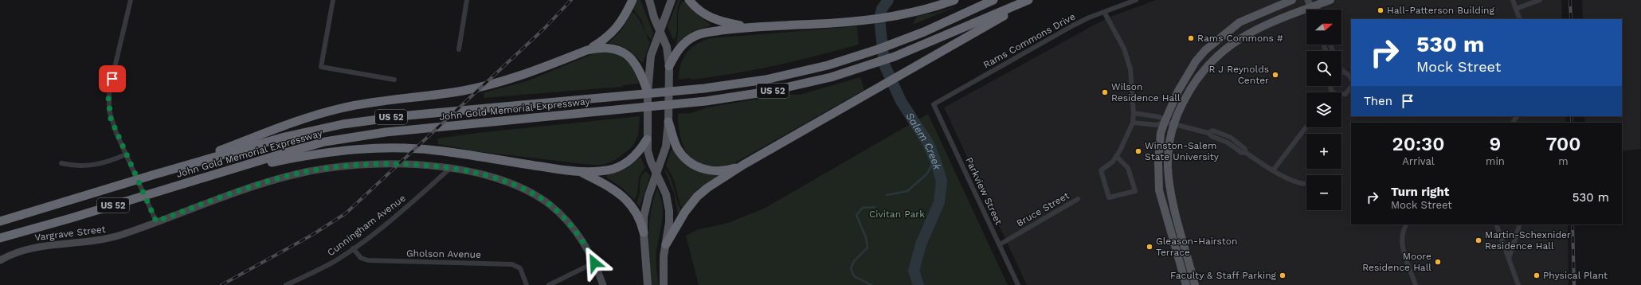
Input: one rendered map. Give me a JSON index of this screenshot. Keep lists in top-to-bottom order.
{
  "streets": {
    "highway": ["US 52", "John Gold Memorial Expressway"],
    "street": [
      "Rams Commons Drive",
      "Parkview Street",
      "Bruce Street",
      "Cunningham Avenue",
      "Vargrave Street",
      "Gholson Avenue"
    ]
  },
  "crossings": [
    ["Rams Commons Drive", "Parkview Street"],
    ["Parkview Street", "Bruce Street"],
    ["Cunningham Avenue", "Vargrave Street"],
    ["Cunningham Avenue", "Gholson Avenue"]
  ],
  "water": ["Salem Creek"],
  "parks": ["Civitan Park"],
  "places": [
    "Hall-Patterson Building",
    "Rams Commons #",
    "R J Reynolds Center",
    "Wilson Residence Hall",
    "Winston-Salem State University",
    "Martin-Schexnider Residence Hall",
    "Gleason-Hairston Terrace",
    "Moore Residence Hall",
    "Faculty & Staff Parking",
    "Physical Plant"
  ],
  "north": "right",
  "page": {
    "map_buttons": ["+", "−"],
    "turn": ["530 m", "Mock Street"],
    "then": "Then",
    "eta": [
      "20:30",
      "Arrival",
      "9",
      "min",
      "700",
      "m"
    ],
    "list": [
      {
        "name": "Turn right",
        "note": "Mock Street",
        "value": "530 m"
      }
    ]
  }
}
